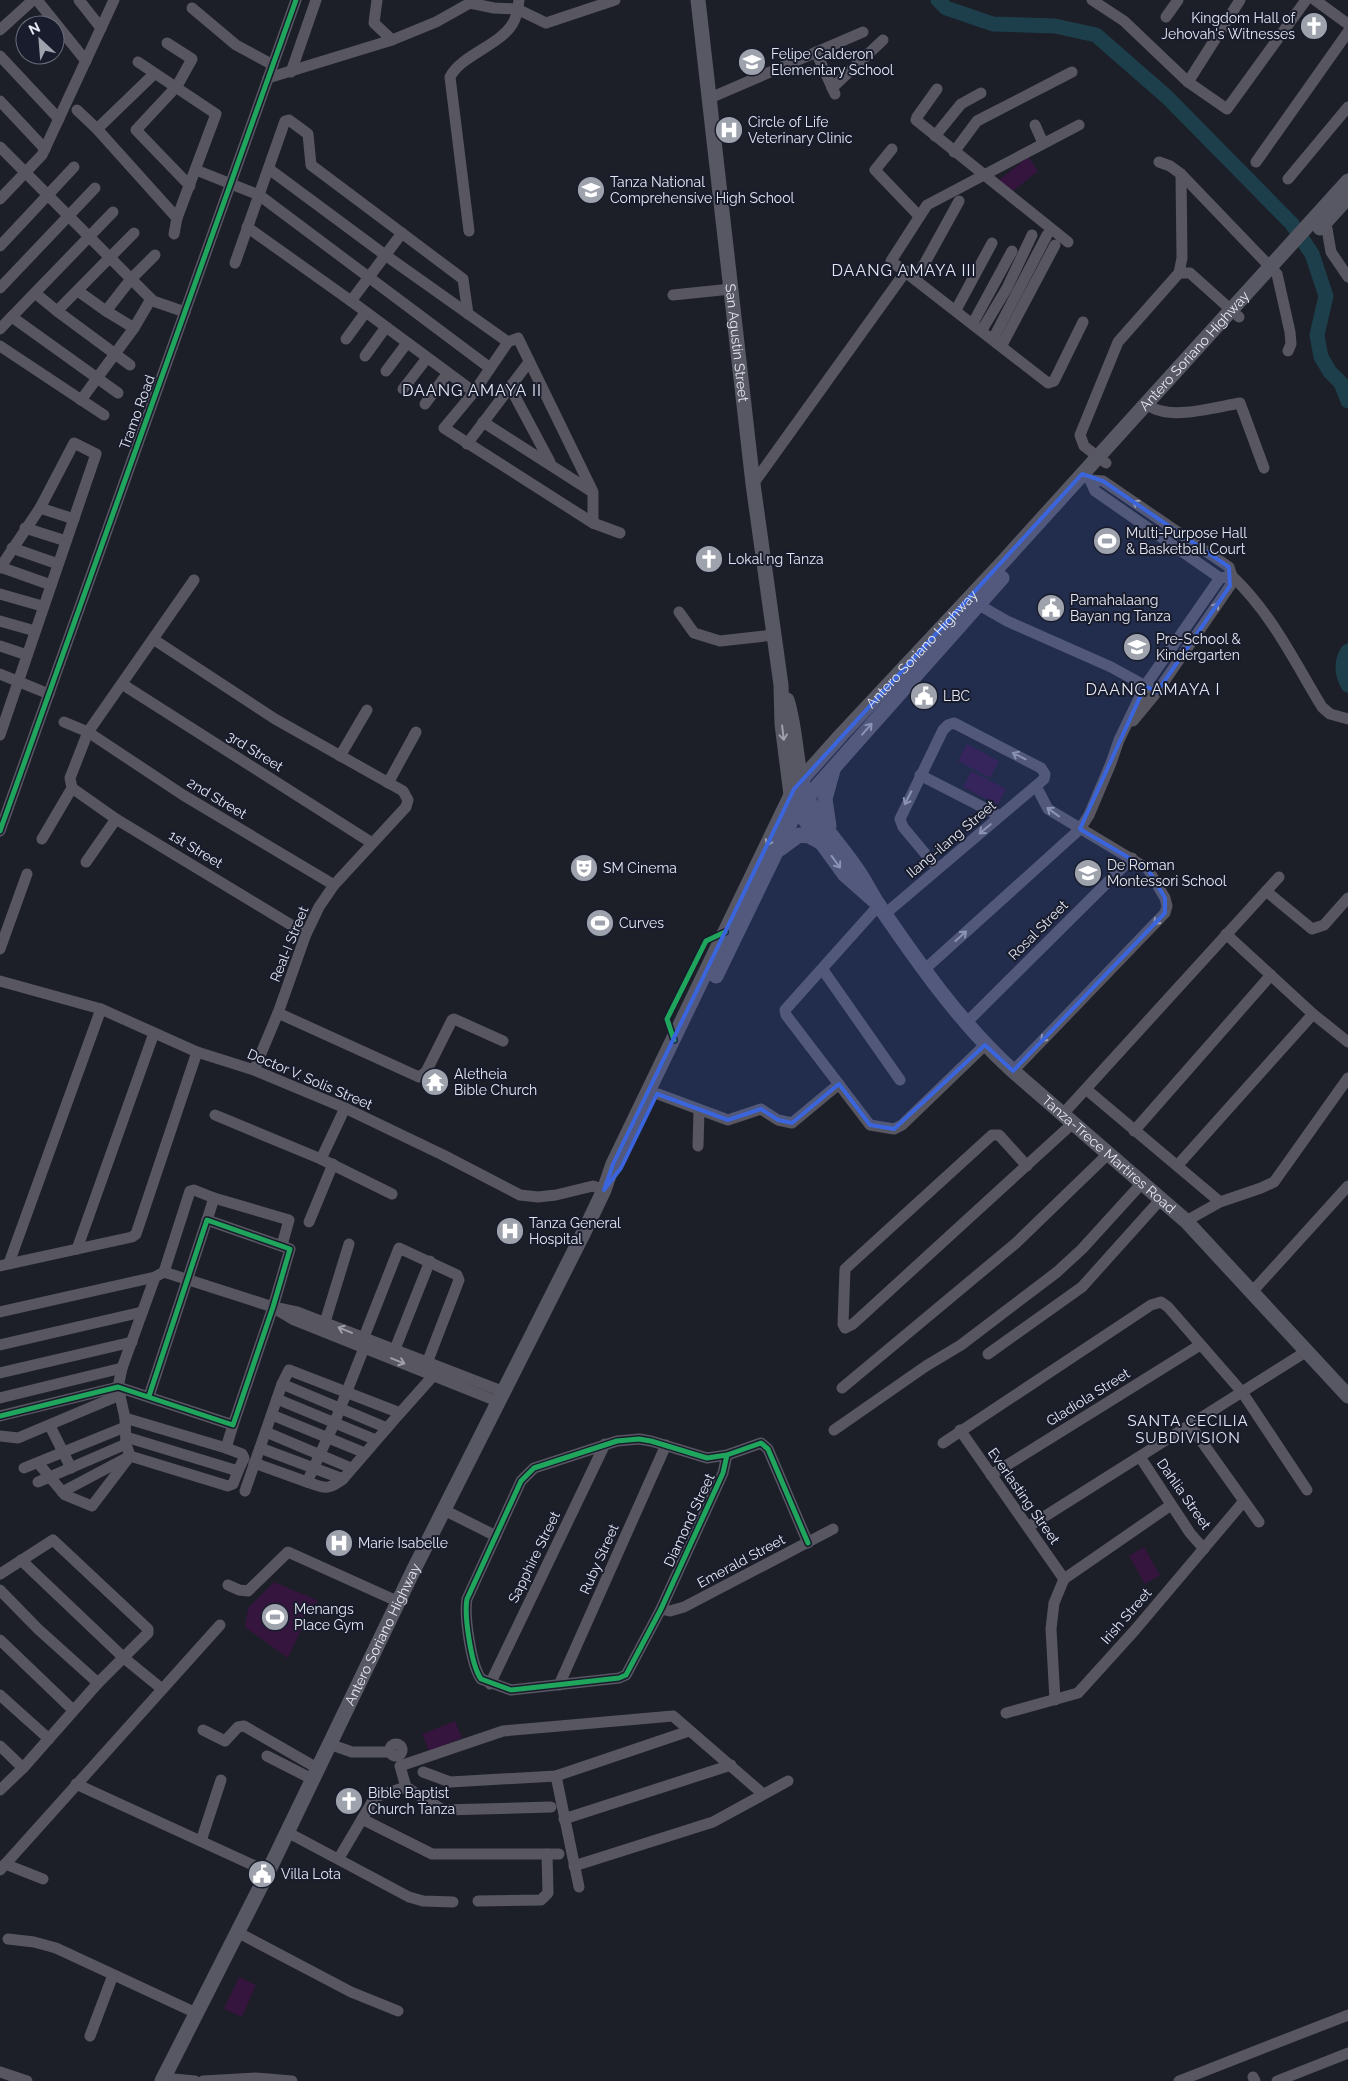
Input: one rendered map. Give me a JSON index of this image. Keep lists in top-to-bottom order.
{
  "streets": {
    "main road": ["San Agustin Street", "Antero Soriano Highway", "Tanza-Trece Martires Road"],
    "street": [
      "Tramo Road",
      "3rd Street",
      "2nd Street",
      "Ilang-ilang Street",
      "1st Street",
      "Rosal Street",
      "Real-I Street",
      "Doctor V. Solis Street",
      "Gladiola Street",
      "Dahlia Street",
      "Everlasting Street",
      "Diamond Street",
      "Sapphire Street",
      "Ruby Street",
      "Emerald Street",
      "Irish Street"
    ]
  },
  "crossings": [
    ["San Agustin Street", "Antero Soriano Highway"],
    ["San Agustin Street", "Tanza-Trece Martires Road"],
    ["Antero Soriano Highway", "Doctor V. Solis Street"],
    ["Antero Soriano Highway", "Tanza-Trece Martires Road"],
    ["3rd Street", "Real-I Street"],
    ["2nd Street", "Real-I Street"],
    ["Ilang-ilang Street", "Tanza-Trece Martires Road"],
    ["1st Street", "Real-I Street"],
    ["Rosal Street", "Tanza-Trece Martires Road"],
    ["Real-I Street", "Doctor V. Solis Street"],
    ["Gladiola Street", "Everlasting Street"],
    ["Dahlia Street", "Irish Street"],
    ["Diamond Street", "Sapphire Street"],
    ["Diamond Street", "Ruby Street"],
    ["Diamond Street", "Emerald Street"]
  ],
  "districts": [
    "DAANG AMAYA III",
    "DAANG AMAYA II",
    "DAANG AMAYA I",
    "SANTA CECILIA SUBDIVISION"
  ],
  "places": {
    "church": ["Kingdom Hall of Jehovah's Witnesses", "Lokal ng Tanza", "Bible Baptist Church Tanza"],
    "school or university": [
      "Felipe Calderon Elementary School",
      "Tanza National Comprehensive High School",
      "Pre-School & Kindergarten",
      "De Roman Montessori School"
    ],
    "hospital": ["Circle of Life Veterinary Clinic", "Tanza General Hospital", "Marie Isabelle"],
    "sports": ["Multi-Purpose Hall & Basketball Court", "Curves", "Menangs Place Gym"],
    "public building": ["Pamahalaang Bayan ng Tanza", "LBC", "Villa Lota"],
    "theatre": ["SM Cinema"],
    "temple": ["Aletheia Bible Church"]
  },
  "north": "top left"
}
